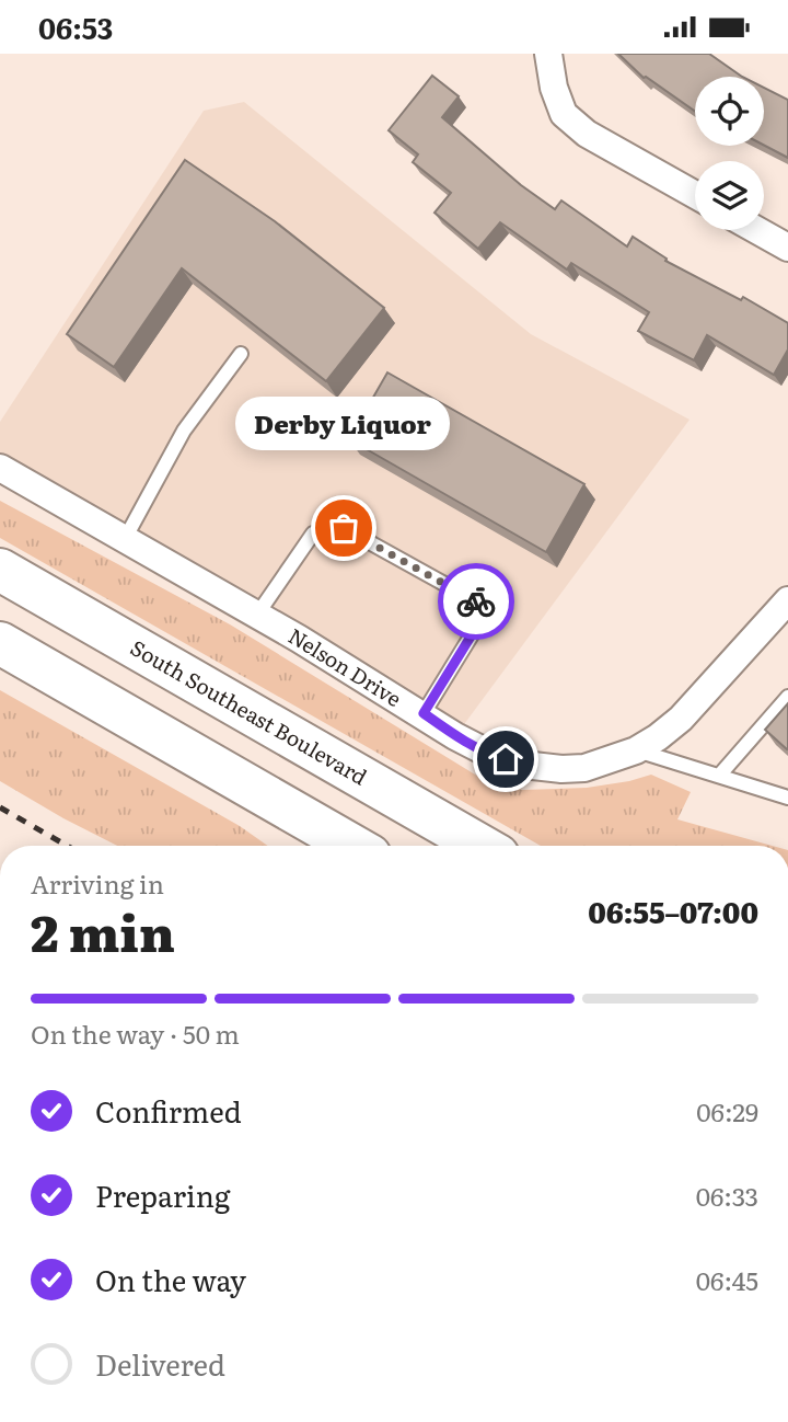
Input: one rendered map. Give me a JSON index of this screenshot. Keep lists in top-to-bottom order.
{
  "streets": {
    "main road": ["South Southeast Boulevard"],
    "street": ["Nelson Drive"]
  },
  "places": ["Derby Liquor"],
  "page": {
    "status": "06:53",
    "bubble": "Derby Liquor",
    "heading": ["2 min", "Arriving in", "06:55–07:00"],
    "bar": "On the way · 50 m",
    "list": [
      ["Confirmed", "06:29"],
      ["Preparing", "06:33"],
      ["On the way", "06:45"],
      "Delivered"
    ]
  }
}
